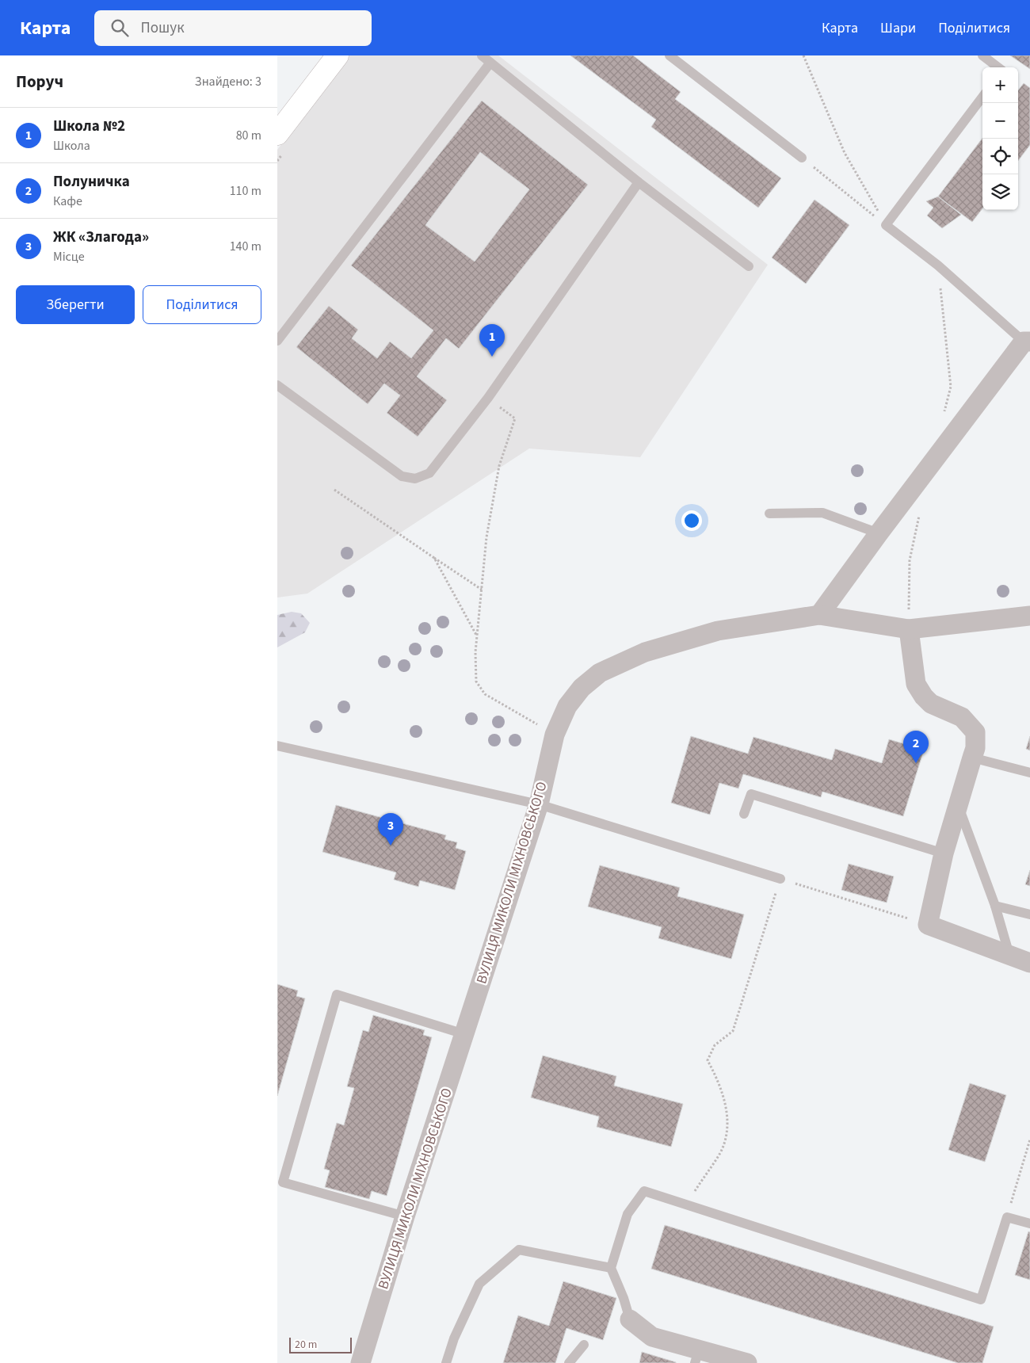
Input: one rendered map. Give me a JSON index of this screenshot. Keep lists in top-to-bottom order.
{
  "streets": {
    "street": ["ВУЛИЦЯ МИКОЛИ МІХНОВСЬКОГО"]
  },
  "scale_bar": "20 m",
  "page": {
    "header": "Карта",
    "search": "Пошук",
    "nav": ["Карта", "Шари", "Поділитися"],
    "heading": ["Поруч", "Знайдено: 3"],
    "map_buttons": ["+", "−"],
    "list": [
      {
        "mark": "1",
        "name": "Школа №2",
        "note": "Школа",
        "value": "80 m"
      },
      {
        "mark": "2",
        "name": "Полуничка",
        "note": "Кафе",
        "value": "110 m"
      },
      {
        "mark": "3",
        "name": "ЖК «Злагода»",
        "note": "Місце",
        "value": "140 m"
      }
    ],
    "buttons": ["Зберегти", "Поділитися"],
    "pins": ["1", "2", "3"],
    "scale": "20 m"
  }
}
